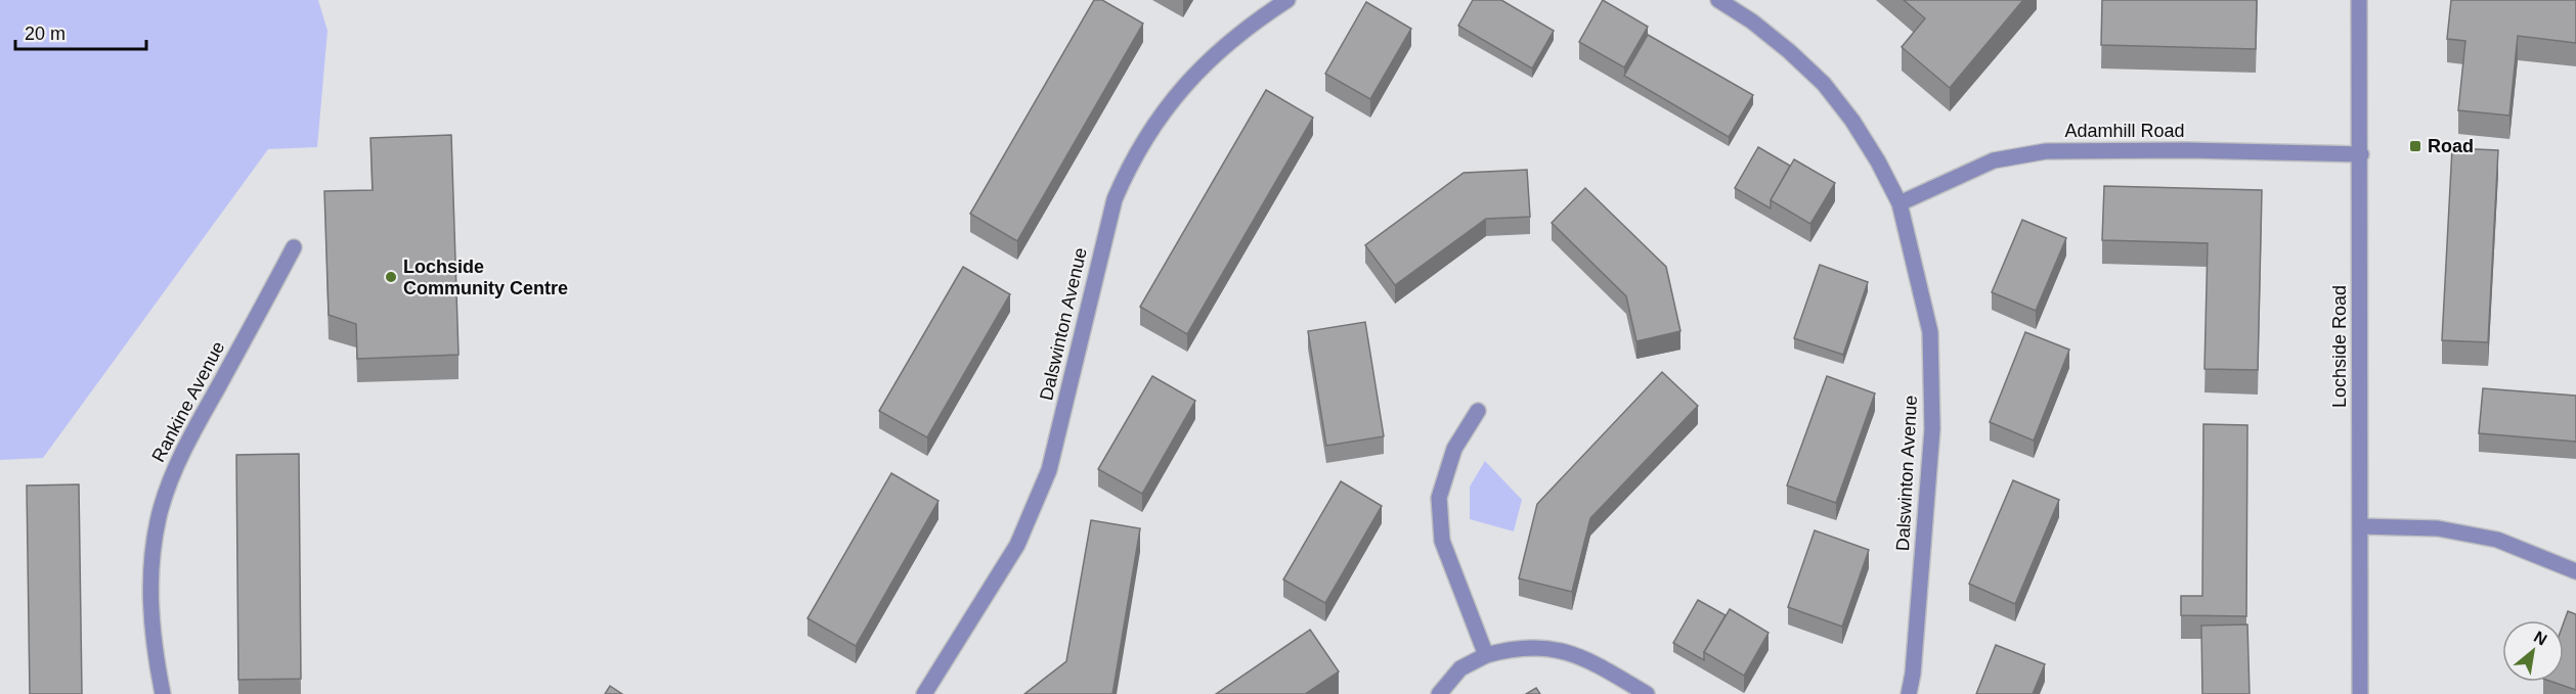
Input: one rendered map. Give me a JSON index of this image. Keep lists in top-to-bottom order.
{
  "streets": {
    "street": [
      "Adamhill Road",
      "Dalswinton Avenue",
      "Lochside Road",
      "Rankine Avenue"
    ]
  },
  "crossings": [
    ["Adamhill Road", "Dalswinton Avenue"],
    ["Adamhill Road", "Lochside Road"]
  ],
  "places": {
    "transit": ["Road"],
    "other": ["Lochside Community Centre"]
  },
  "scale_bar": "20 m",
  "north": "top right"
}
